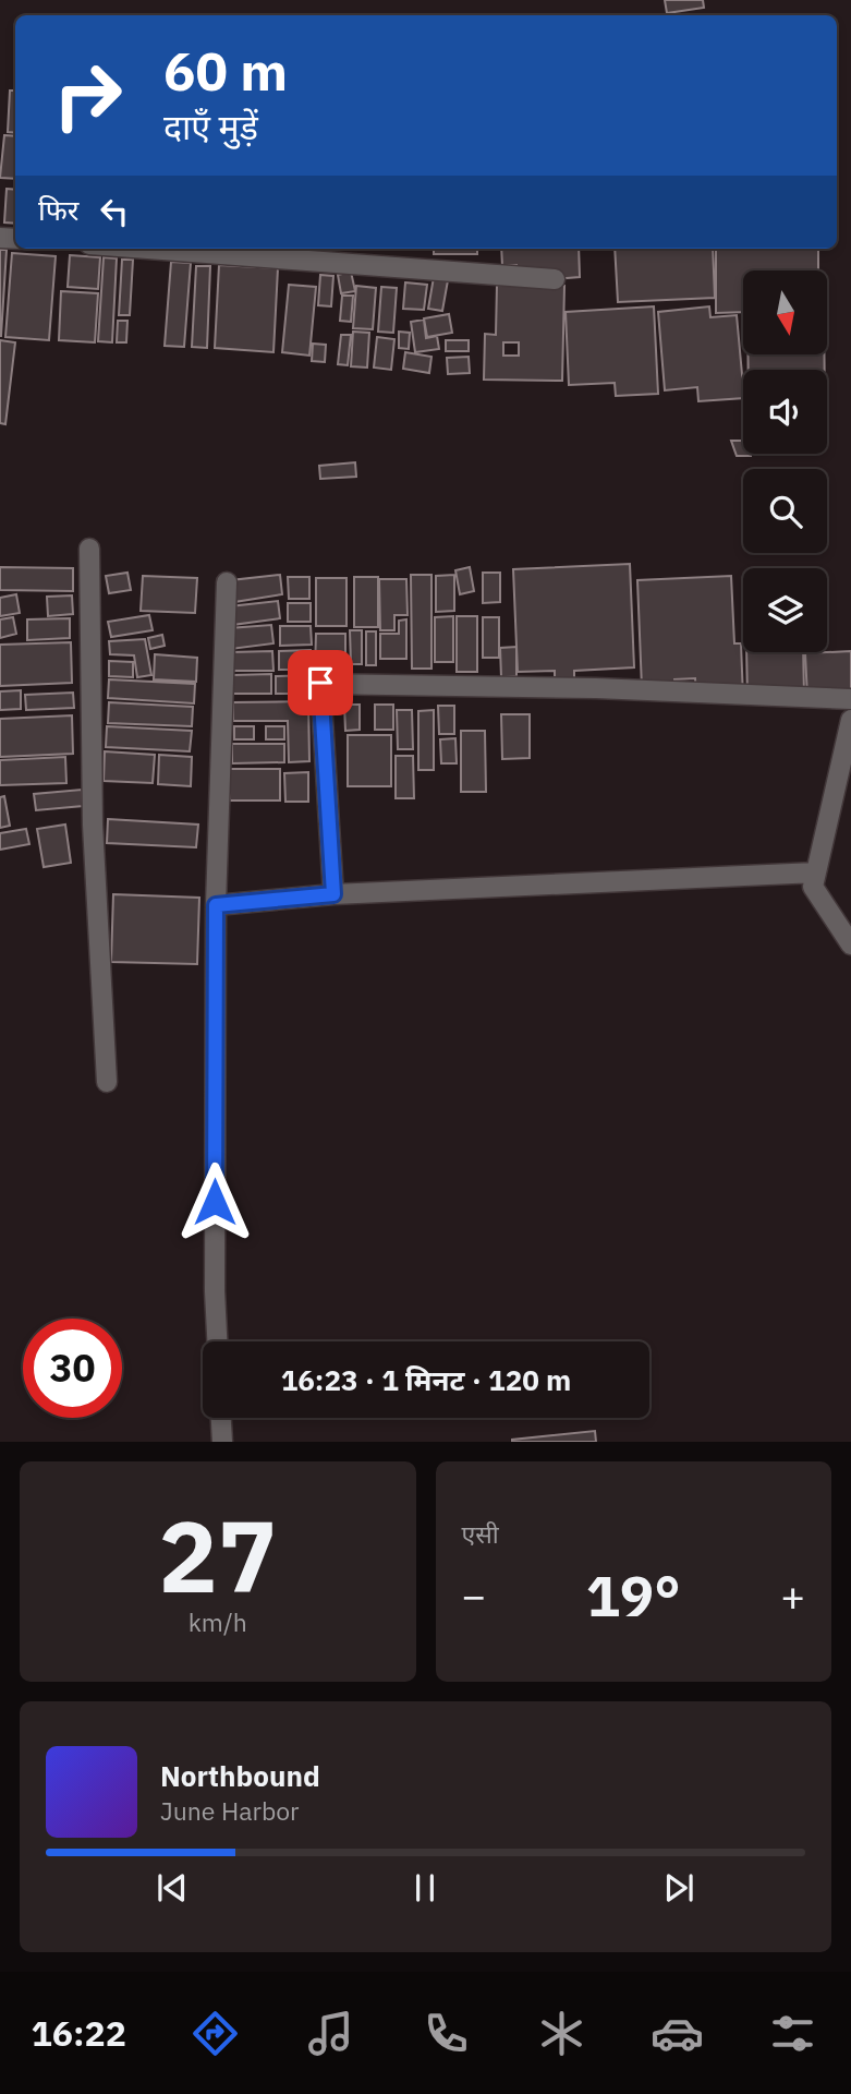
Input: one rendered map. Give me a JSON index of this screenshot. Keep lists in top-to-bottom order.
{
  "north": "bottom",
  "page": {
    "turn": ["60 m", "दाएँ मुड़ें"],
    "then": "फिर",
    "limit": "30",
    "trip": "16:23 · 1 मिनट · 120 m",
    "tile": [
      ["27", "km/h"],
      "एसी"
    ],
    "heat": ["−", "19°", "+"],
    "song": ["Northbound", "June Harbor"],
    "tabs": "16:22"
  }
}
